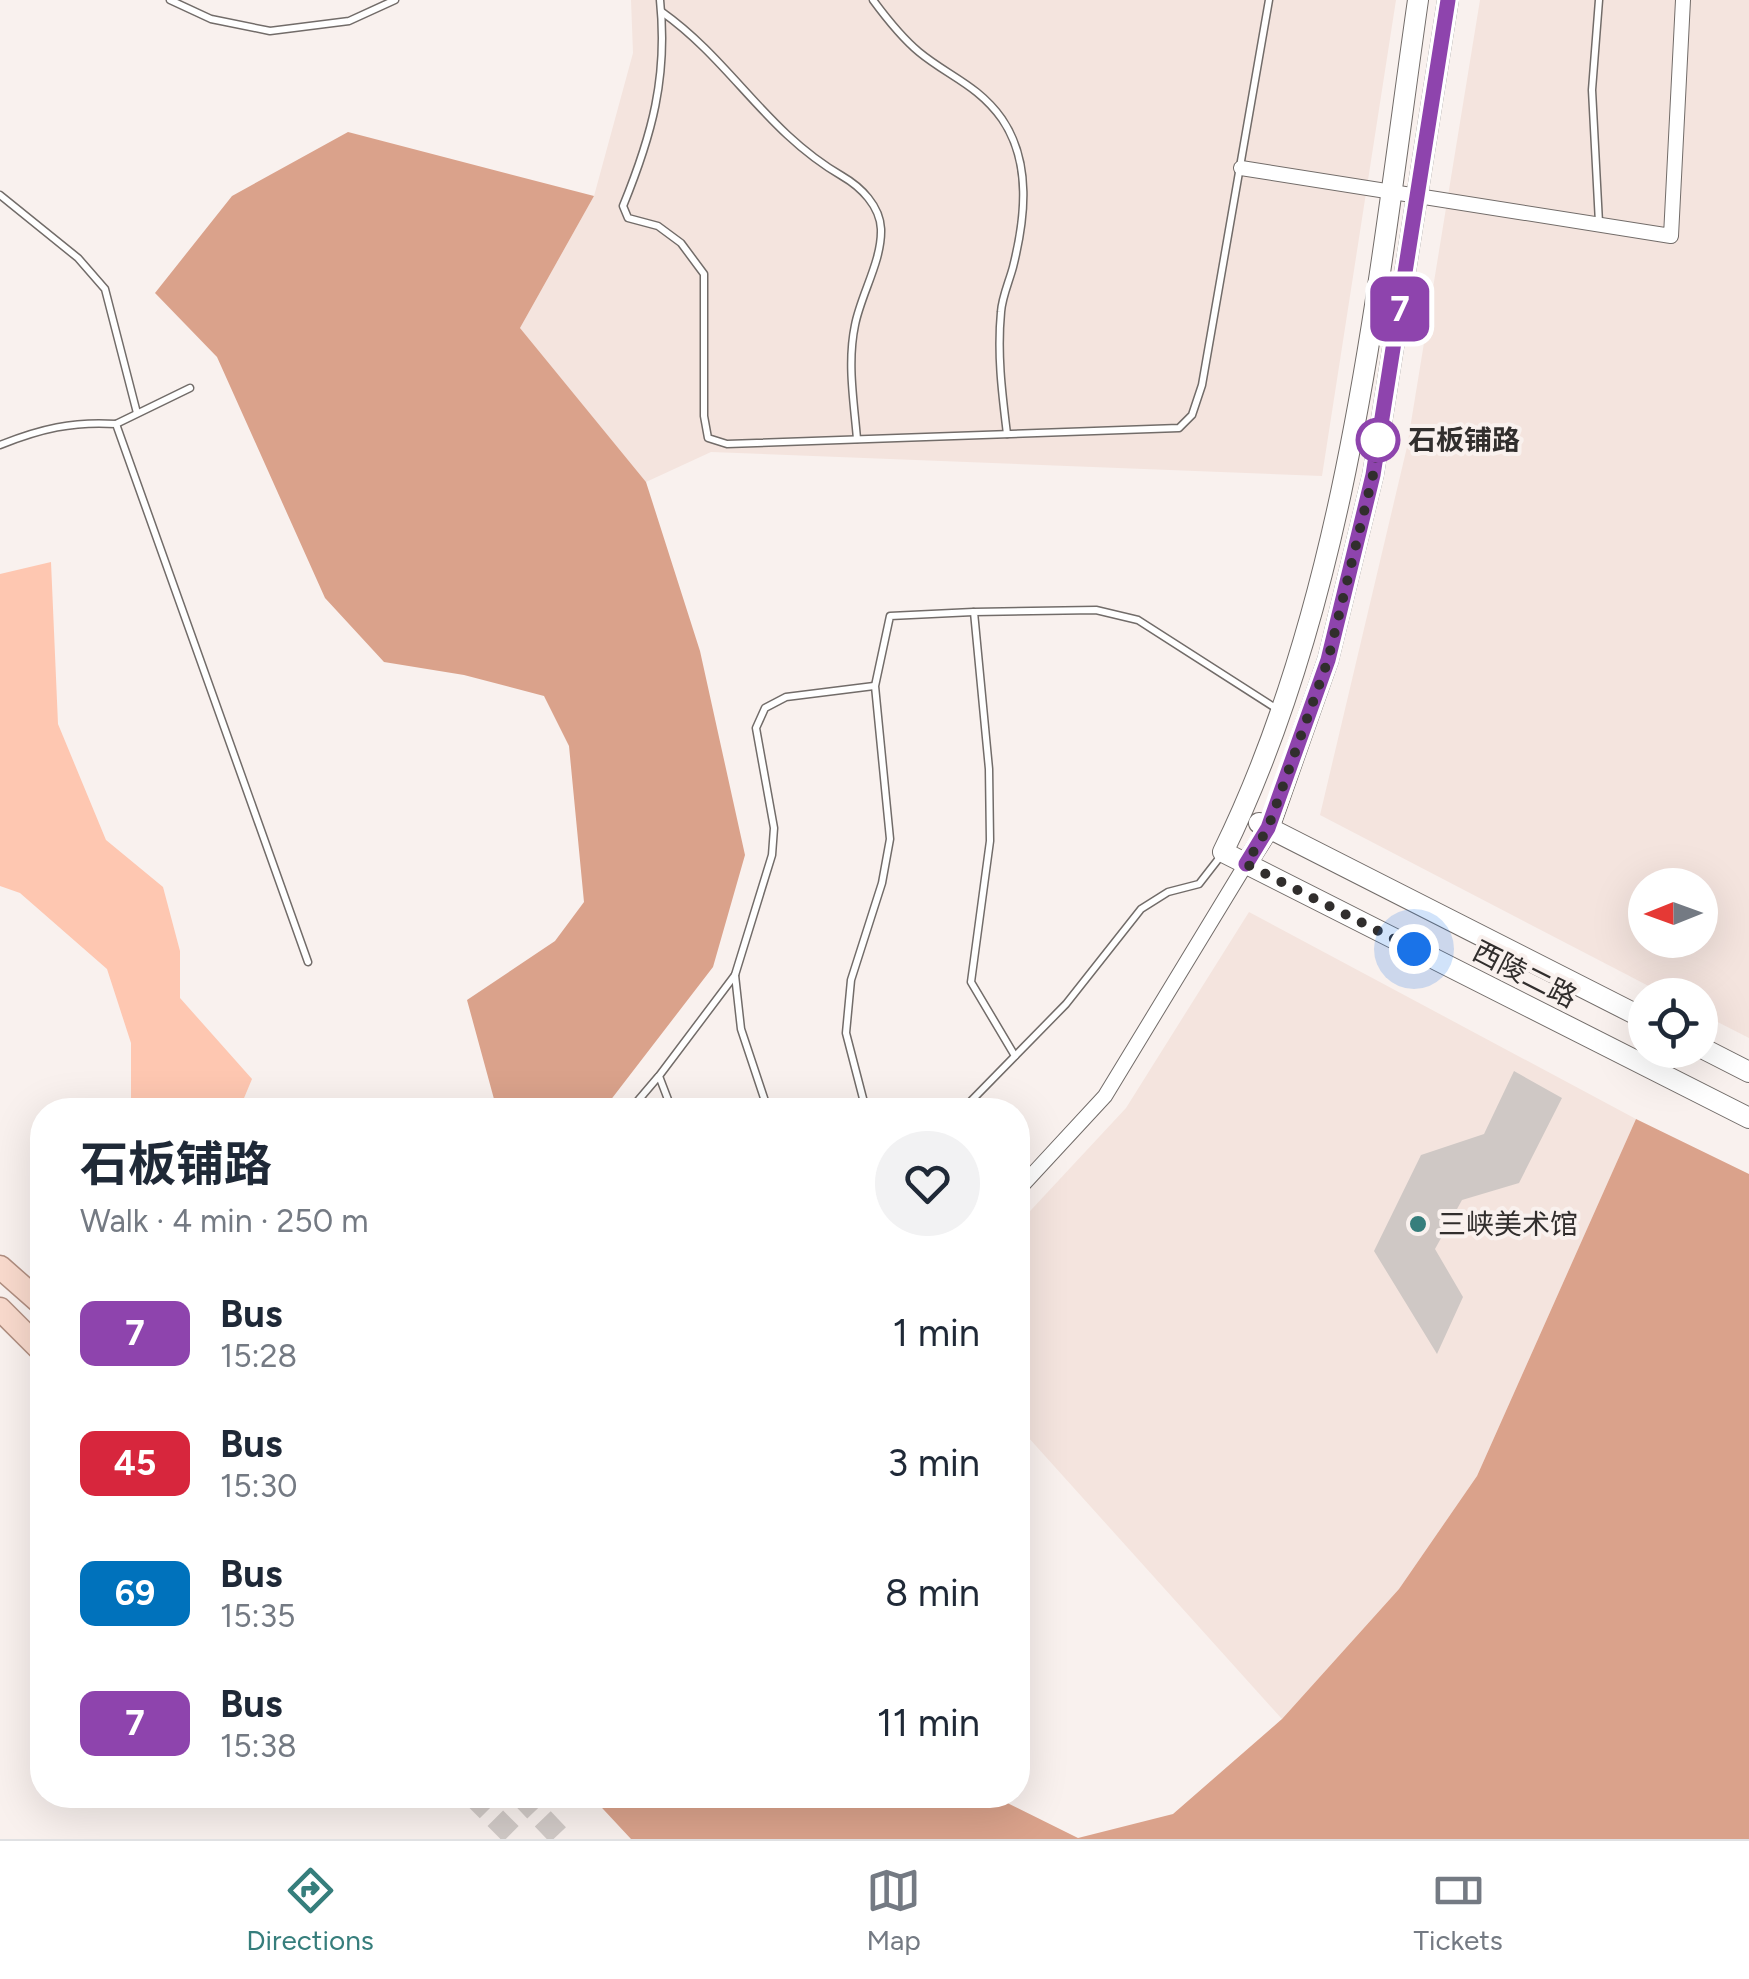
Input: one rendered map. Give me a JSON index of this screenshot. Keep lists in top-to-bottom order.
{
  "streets": {
    "main road": ["西陵二路"]
  },
  "places": ["石板铺路", "三峡美术馆"],
  "lines": ["bus line 7"],
  "north": "left",
  "page": {
    "on_map": "7",
    "heading": ["石板铺路", "Walk · 4 min · 250 m"],
    "list": [
      {
        "mark": "7",
        "name": "Bus",
        "note": "15:28",
        "value": "1 min"
      },
      {
        "mark": "45",
        "name": "Bus",
        "note": "15:30",
        "value": "3 min"
      },
      {
        "mark": "69",
        "name": "Bus",
        "note": "15:35",
        "value": "8 min"
      },
      {
        "mark": "7",
        "name": "Bus",
        "note": "15:38",
        "value": "11 min"
      }
    ],
    "tabs": ["Directions", "Map", "Tickets"]
  }
}
